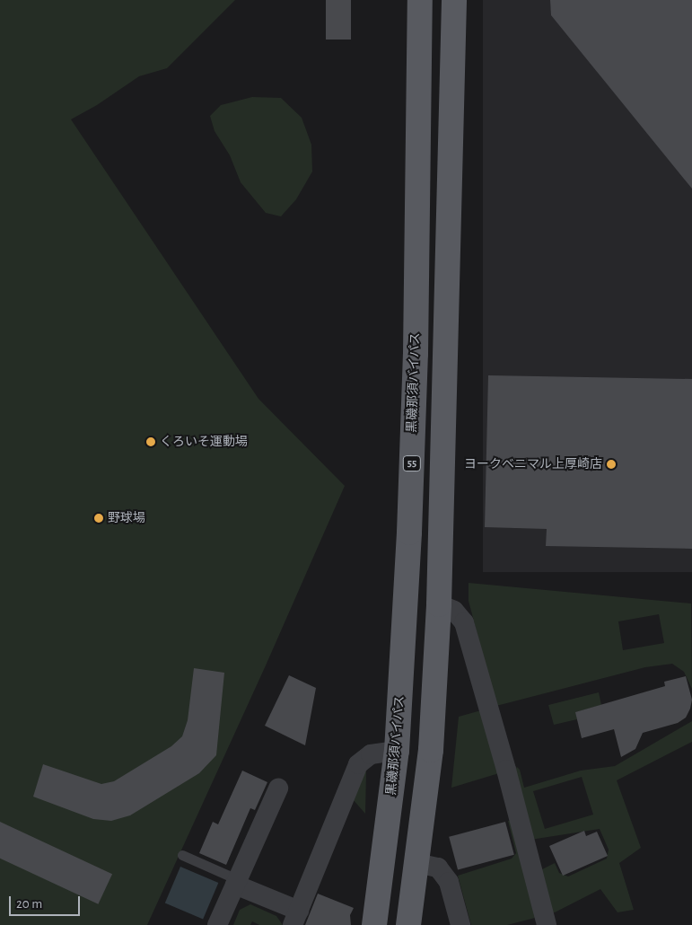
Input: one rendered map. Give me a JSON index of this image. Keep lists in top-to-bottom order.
{
  "streets": {
    "main road": ["黒磯那須バイパス", "55"]
  },
  "places": ["くろいそ運動場", "ヨークベニマル上厚崎店", "野球場"],
  "scale_bar": "20 m"
}
